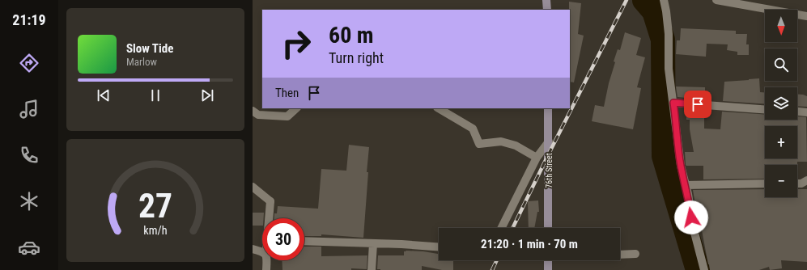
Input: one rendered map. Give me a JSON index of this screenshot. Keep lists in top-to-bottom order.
{
  "streets": {
    "street": ["76th Street"]
  },
  "north": "bottom",
  "page": {
    "tabs": "21:19",
    "map_buttons": ["+", "−"],
    "turn": ["60 m", "Turn right"],
    "song": ["Slow Tide", "Marlow"],
    "then": "Then",
    "limit": "30",
    "trip": "21:20 · 1 min · 70 m",
    "gauge": ["27", "km/h"]
  }
}
